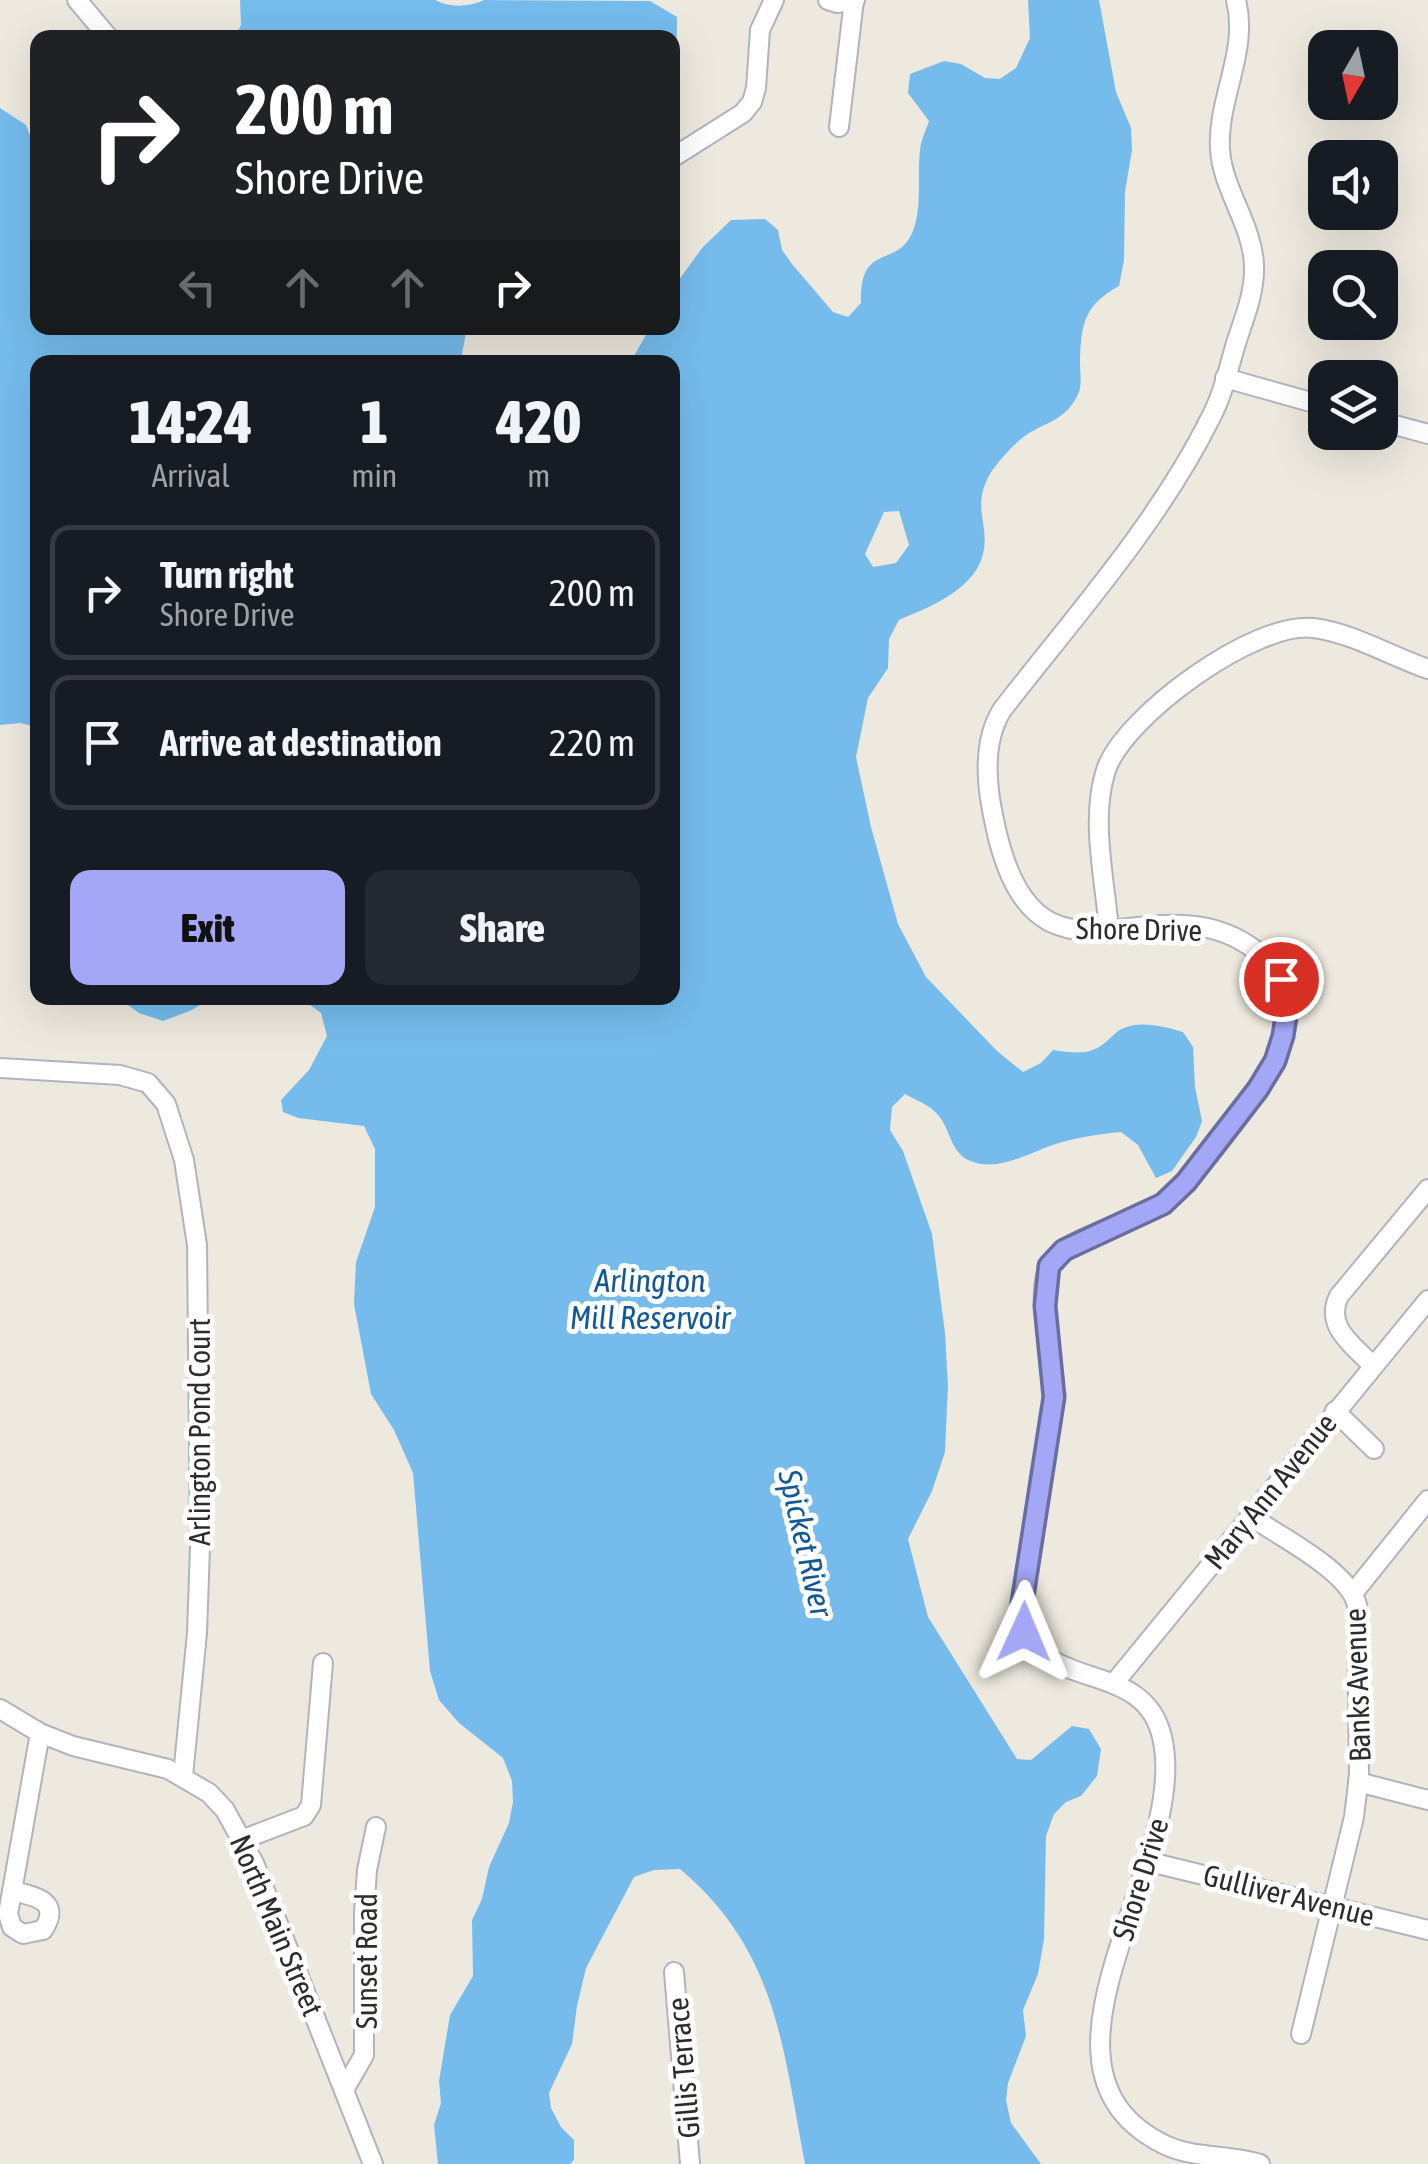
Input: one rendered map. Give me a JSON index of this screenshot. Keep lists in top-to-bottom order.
{
  "streets": {
    "street": [
      "Shore Drive",
      "Arlington Pond Court",
      "Mary Ann Avenue",
      "Banks Avenue",
      "Gulliver Avenue",
      "North Main Street",
      "Sunset Road",
      "Gillis Terrace"
    ]
  },
  "crossings": [
    ["Shore Drive", "Mary Ann Avenue"],
    ["Shore Drive", "Gulliver Avenue"],
    ["Arlington Pond Court", "North Main Street"],
    ["Mary Ann Avenue", "Banks Avenue"],
    ["Banks Avenue", "Gulliver Avenue"],
    ["North Main Street", "Sunset Road"]
  ],
  "water": ["Arlington Mill Reservoir", "Spicket River"],
  "north": "bottom",
  "page": {
    "turn": ["200 m", "Shore Drive"],
    "eta": [
      "14:24",
      "Arrival",
      "1",
      "min",
      "420",
      "m"
    ],
    "list": [
      {
        "name": "Turn right",
        "note": "Shore Drive",
        "value": "200 m"
      },
      {
        "name": "Arrive at destination",
        "value": "220 m"
      }
    ],
    "buttons": ["Exit", "Share"]
  }
}
